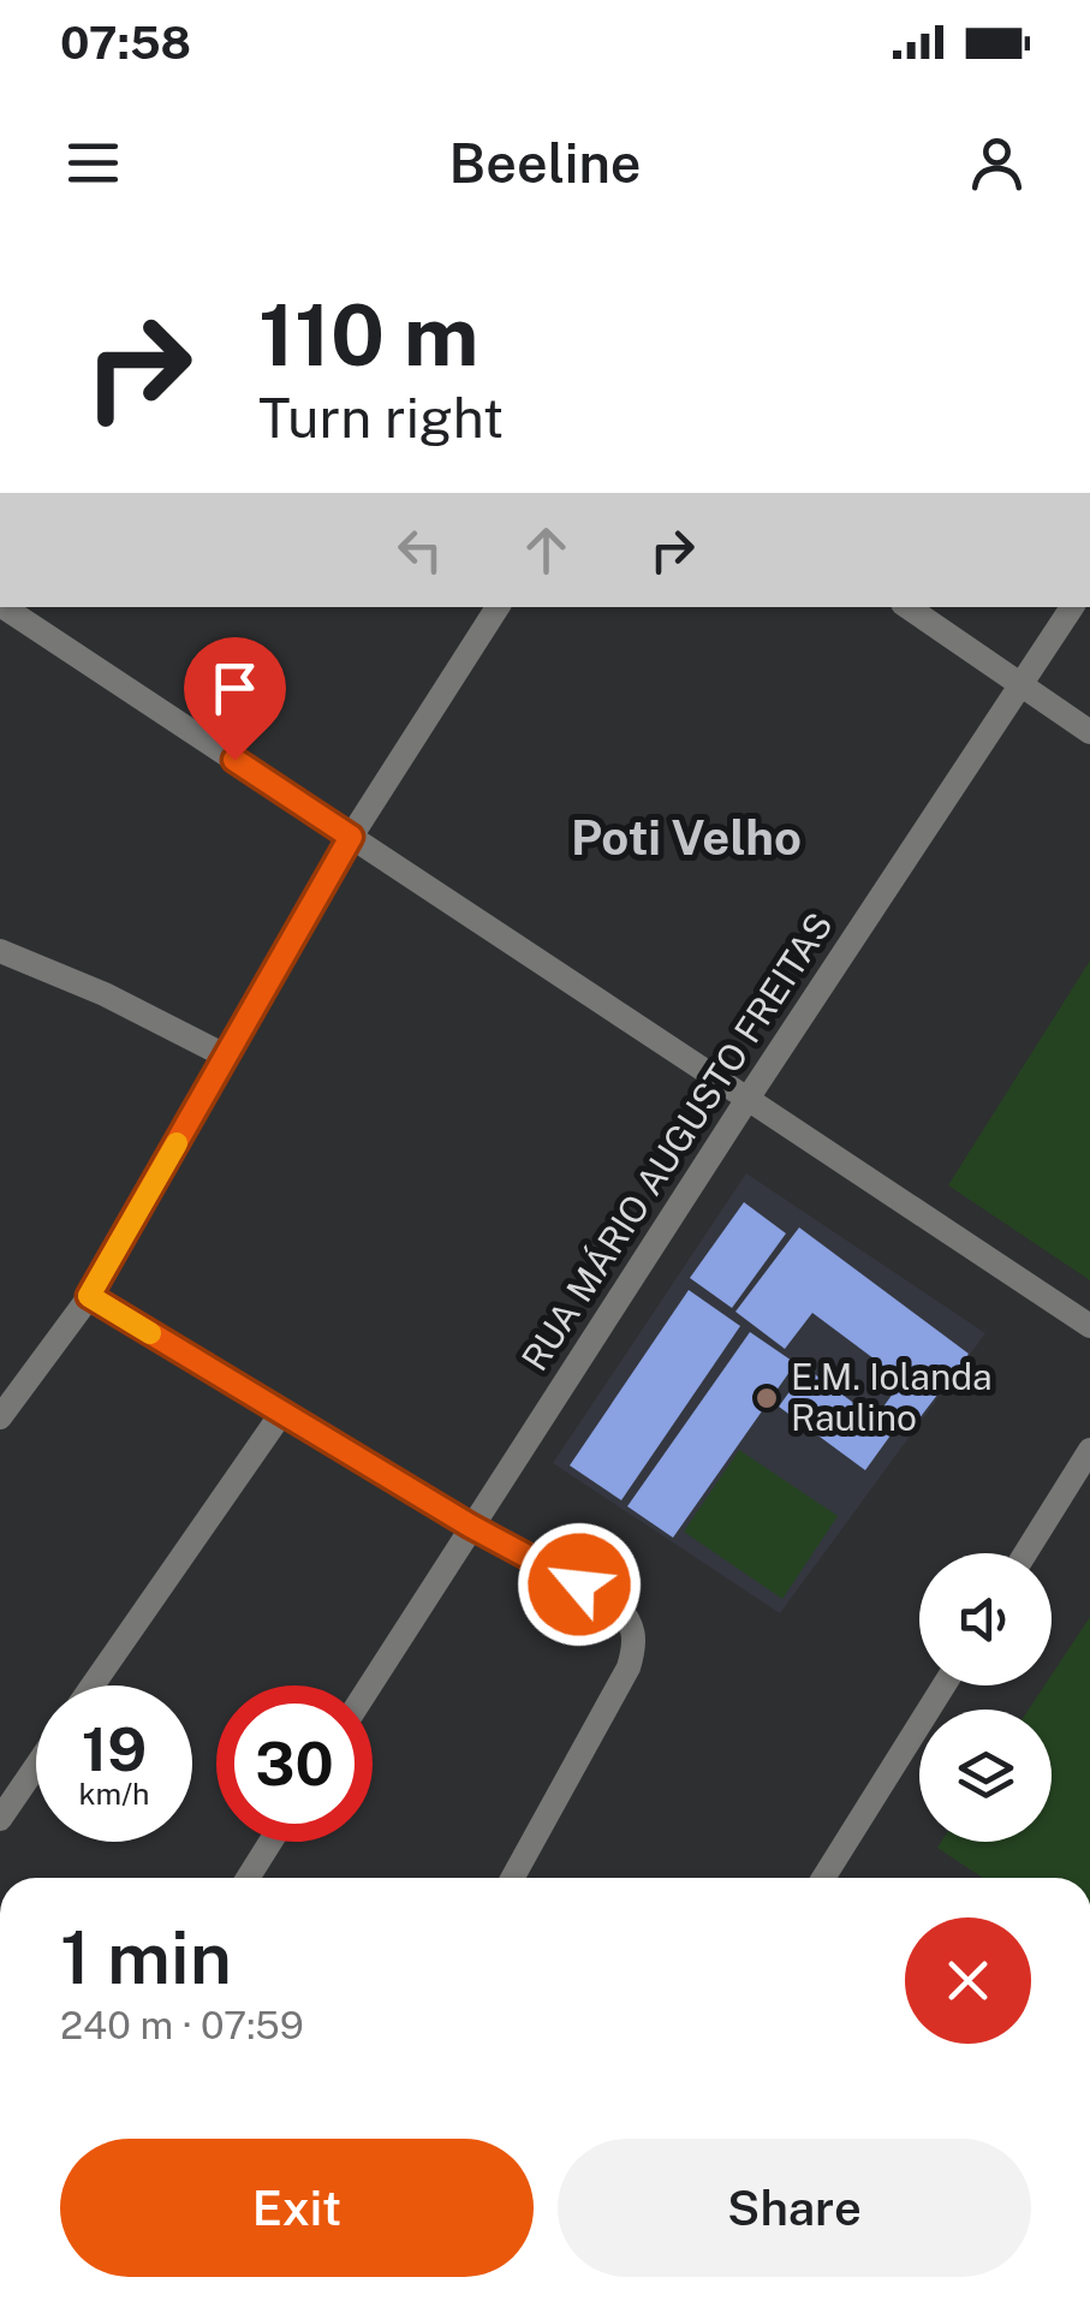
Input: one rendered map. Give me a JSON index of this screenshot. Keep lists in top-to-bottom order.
{
  "streets": {
    "street": ["RUA MÁRIO AUGUSTO FREITAS"]
  },
  "districts": ["Poti Velho"],
  "places": ["E.M. Iolanda Raulino"],
  "page": {
    "status": "07:58",
    "header": "Beeline",
    "turn": ["110 m", "Turn right"],
    "speed": "19 km/h",
    "limit": "30",
    "heading": ["1 min", "240 m · 07:59"],
    "buttons": ["Exit", "Share"]
  }
}
